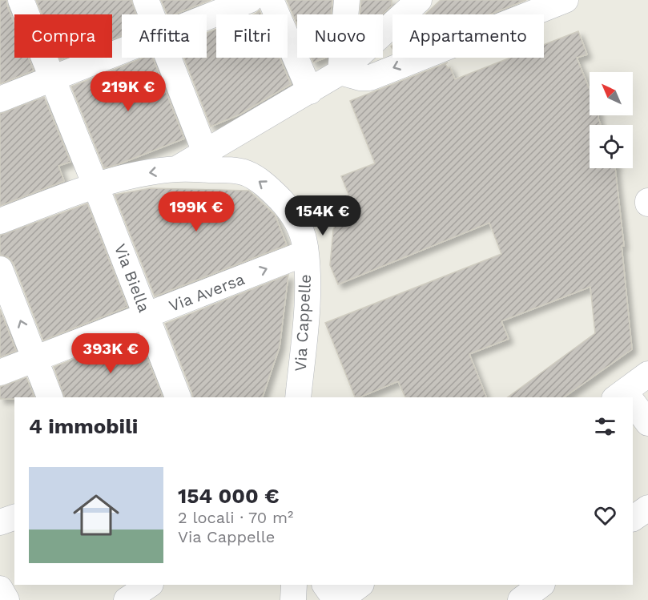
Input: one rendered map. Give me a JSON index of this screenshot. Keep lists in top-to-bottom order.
{
  "streets": {
    "street": ["Via Biella", "Via Aversa", "Via Cappelle"]
  },
  "crossings": [
    ["Via Biella", "Via Aversa"],
    ["Via Aversa", "Via Cappelle"]
  ],
  "one_way": ["Via Cappelle"],
  "north": "top left",
  "page": {
    "chip": [
      "Compra",
      "Affitta",
      "Filtri",
      "Nuovo",
      "Appartamento"
    ],
    "price": [
      "219K €",
      "199K €",
      "154K €",
      "393K €"
    ],
    "heading": "4 immobili",
    "list": [
      {
        "name": "154 000 €",
        "note": "2 locali · 70 m² · Via Cappelle"
      }
    ]
  }
}
